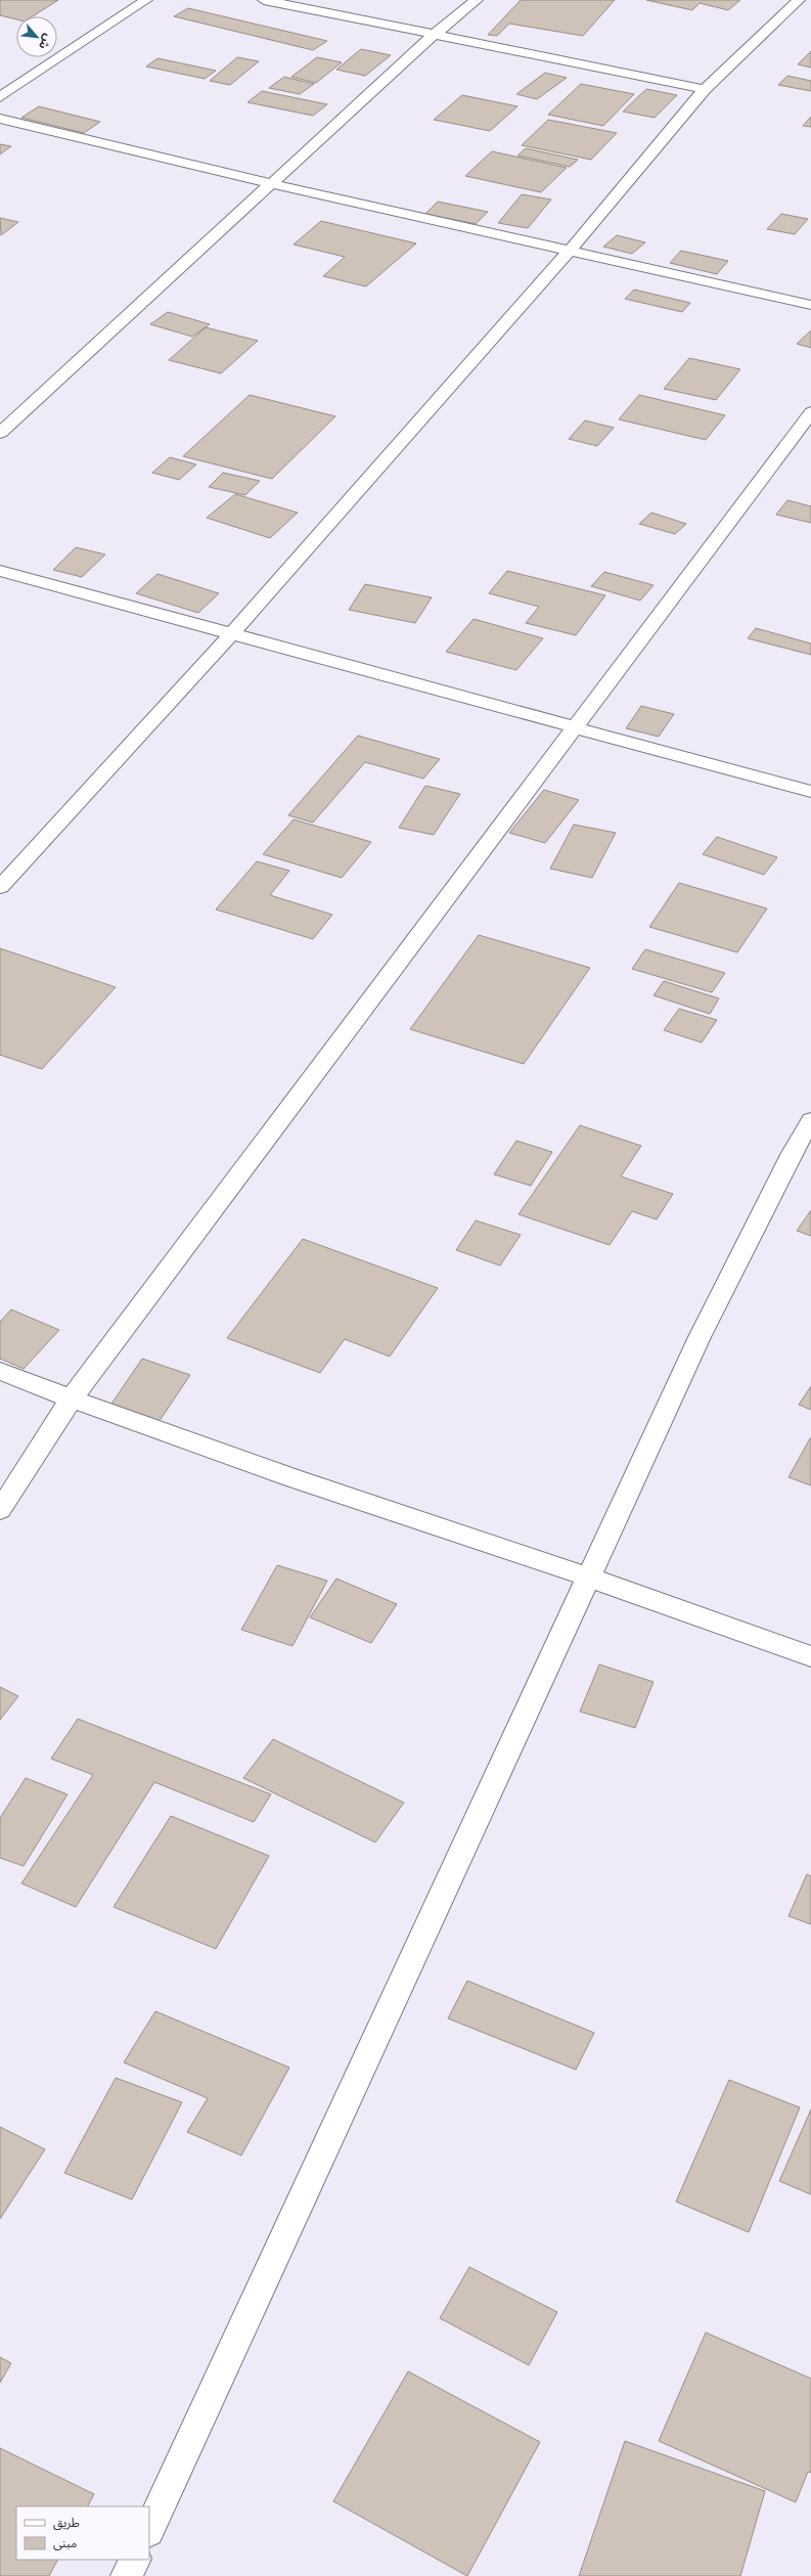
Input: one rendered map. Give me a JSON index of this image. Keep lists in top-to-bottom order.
{
  "legend": ["طريق", "مبنى"],
  "north": "bottom right"
}
